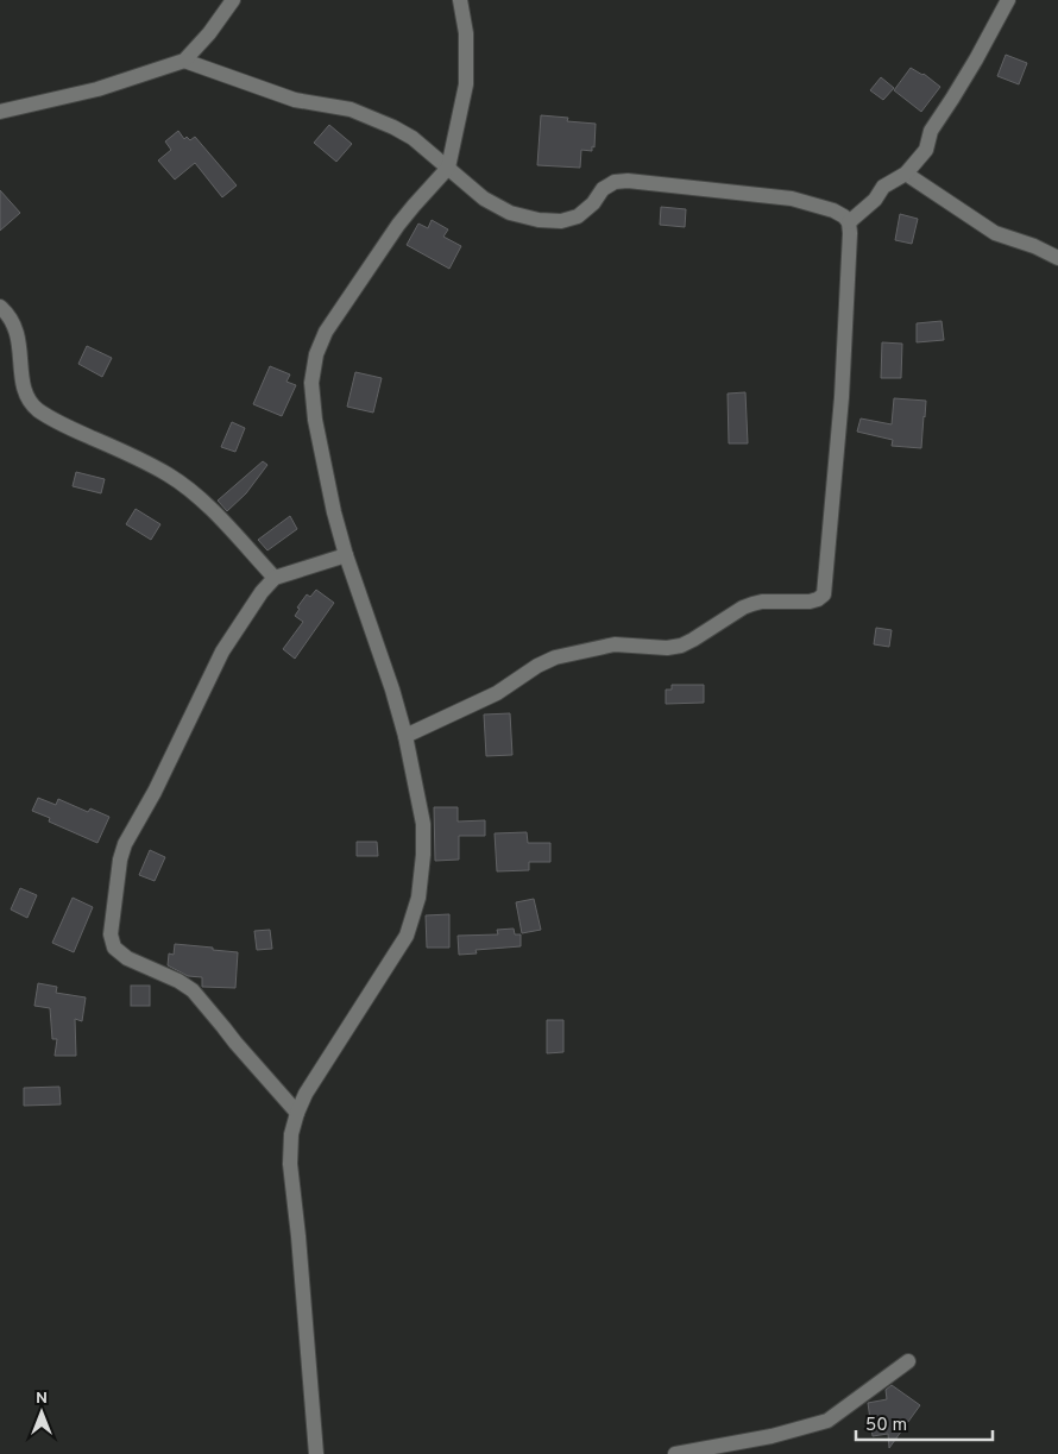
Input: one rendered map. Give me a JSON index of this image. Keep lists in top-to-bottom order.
{
  "scale_bar": "50 m",
  "north": "top"
}
